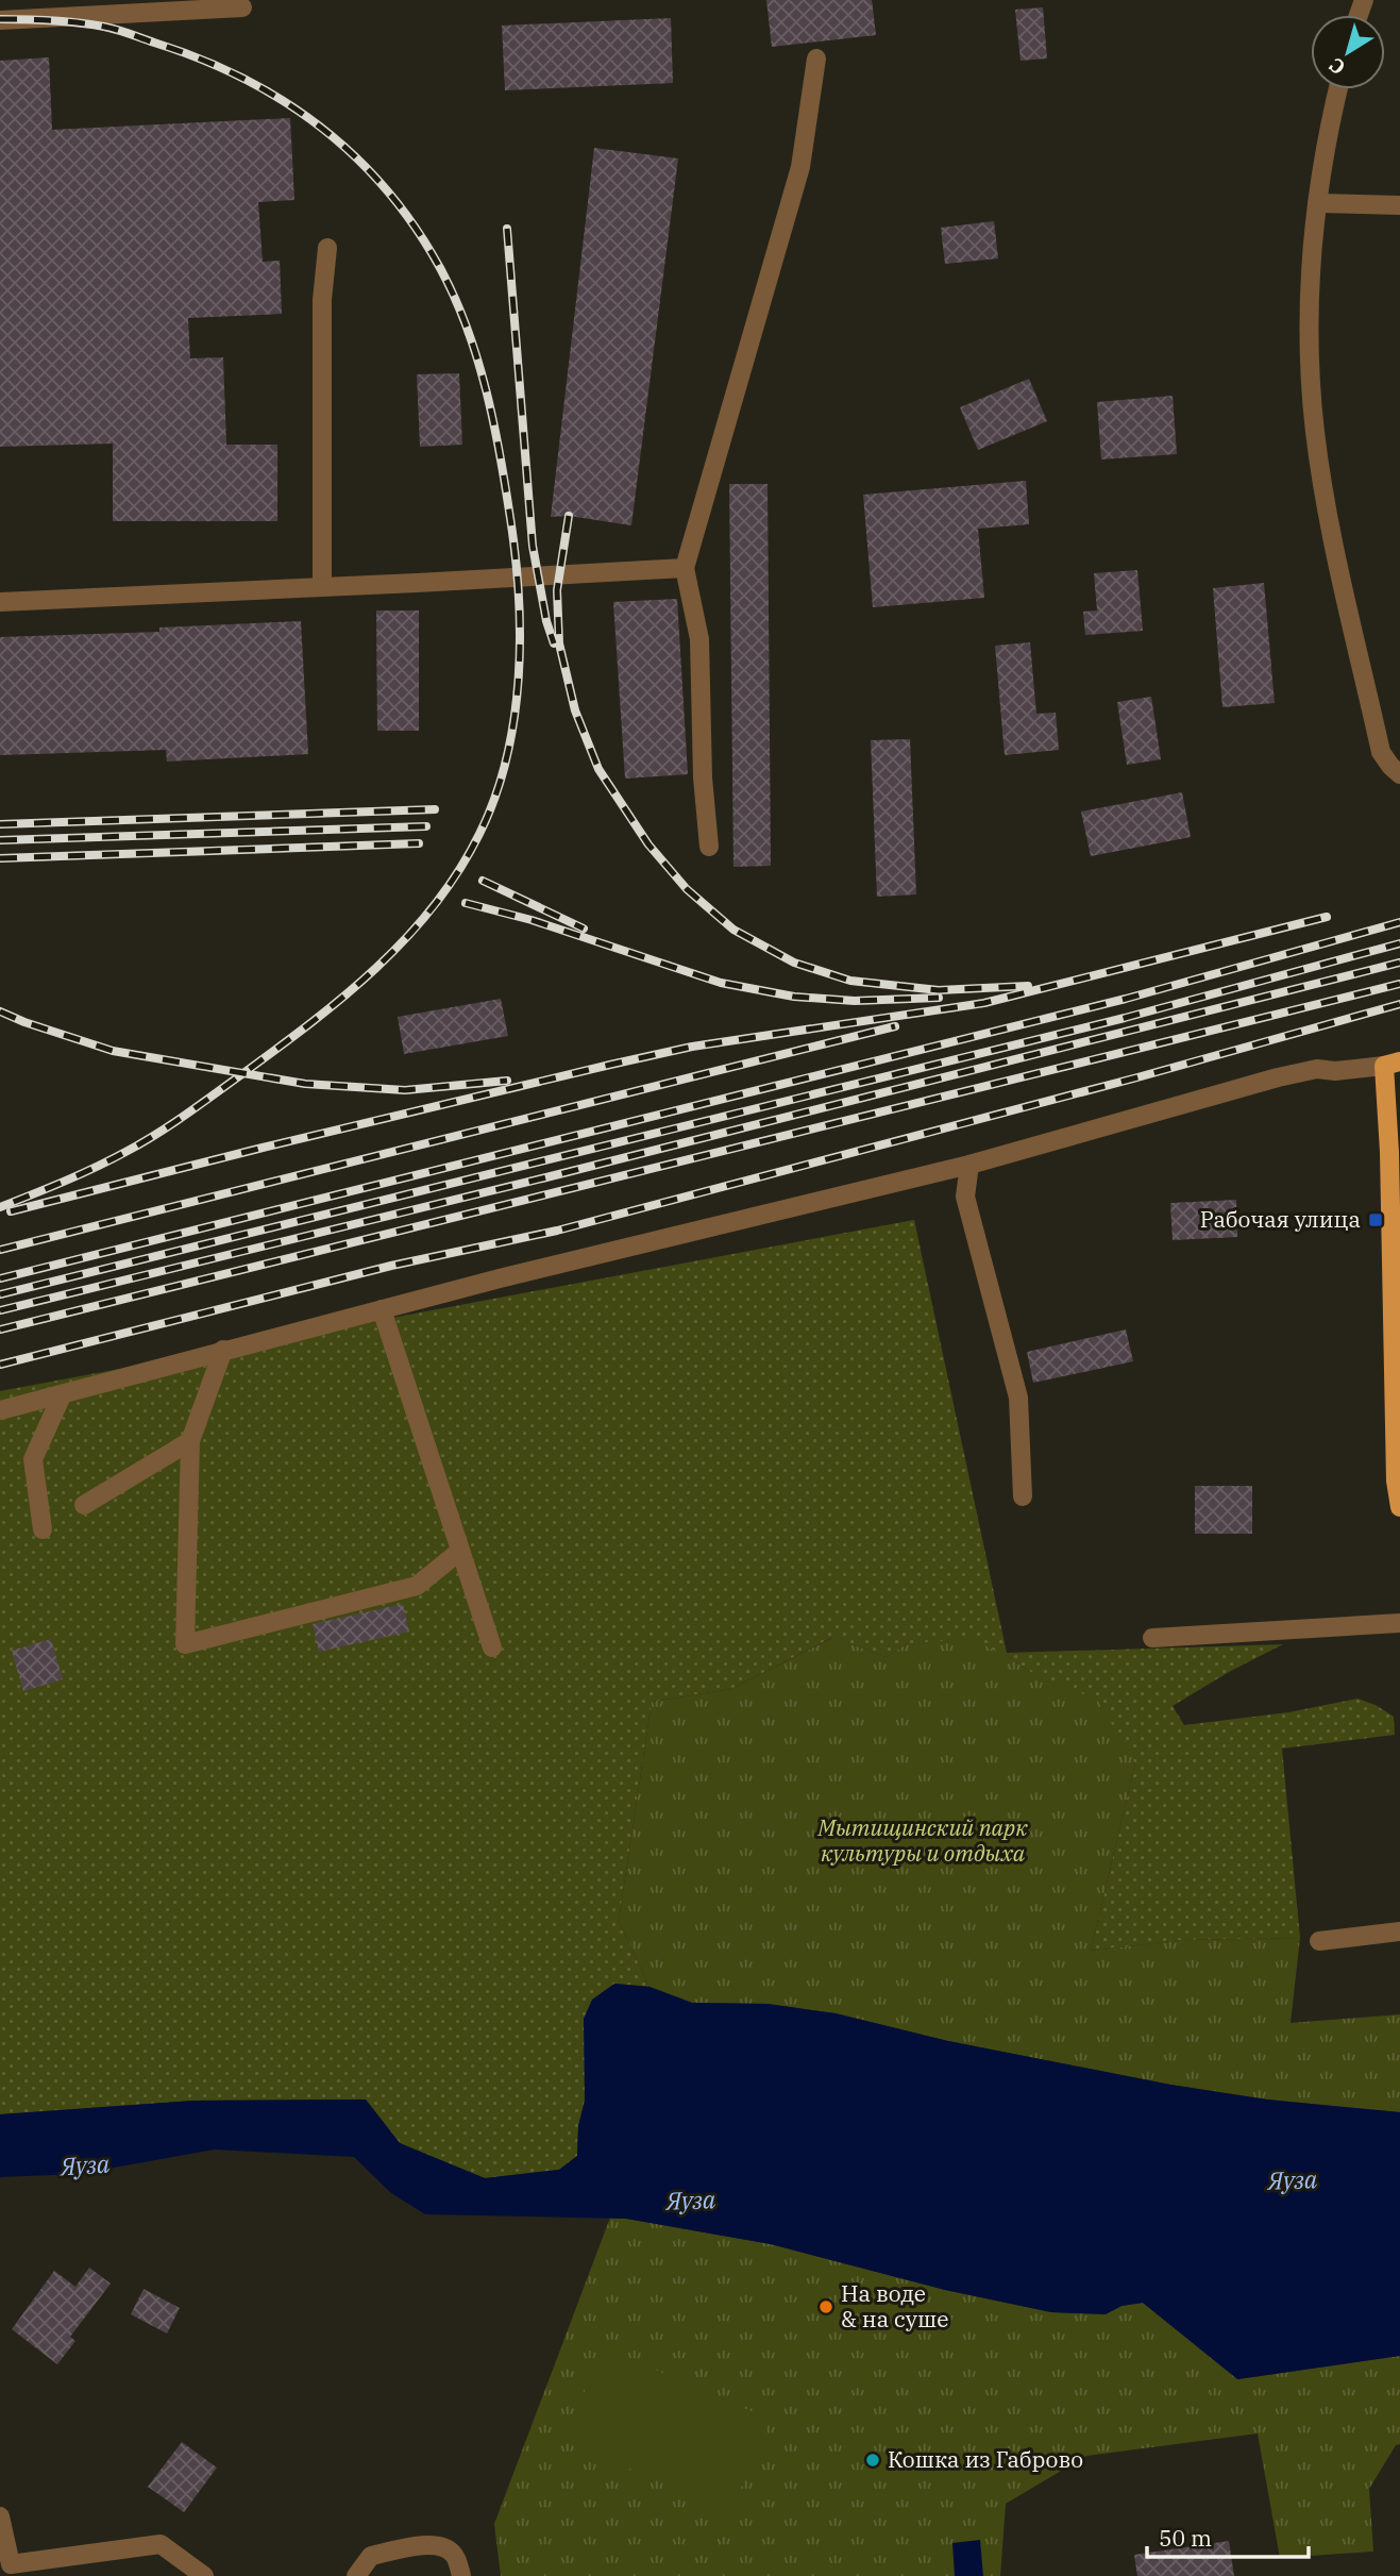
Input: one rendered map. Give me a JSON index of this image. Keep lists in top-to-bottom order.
{
  "water": ["Яуза"],
  "parks": ["Мытищинский парк культуры и отдыха"],
  "places": {
    "transit": ["Рабочая улица"],
    "other": ["На воде & на суше", "Кошка из Габрово"]
  },
  "scale_bar": "50 m",
  "north": "bottom left"
}
